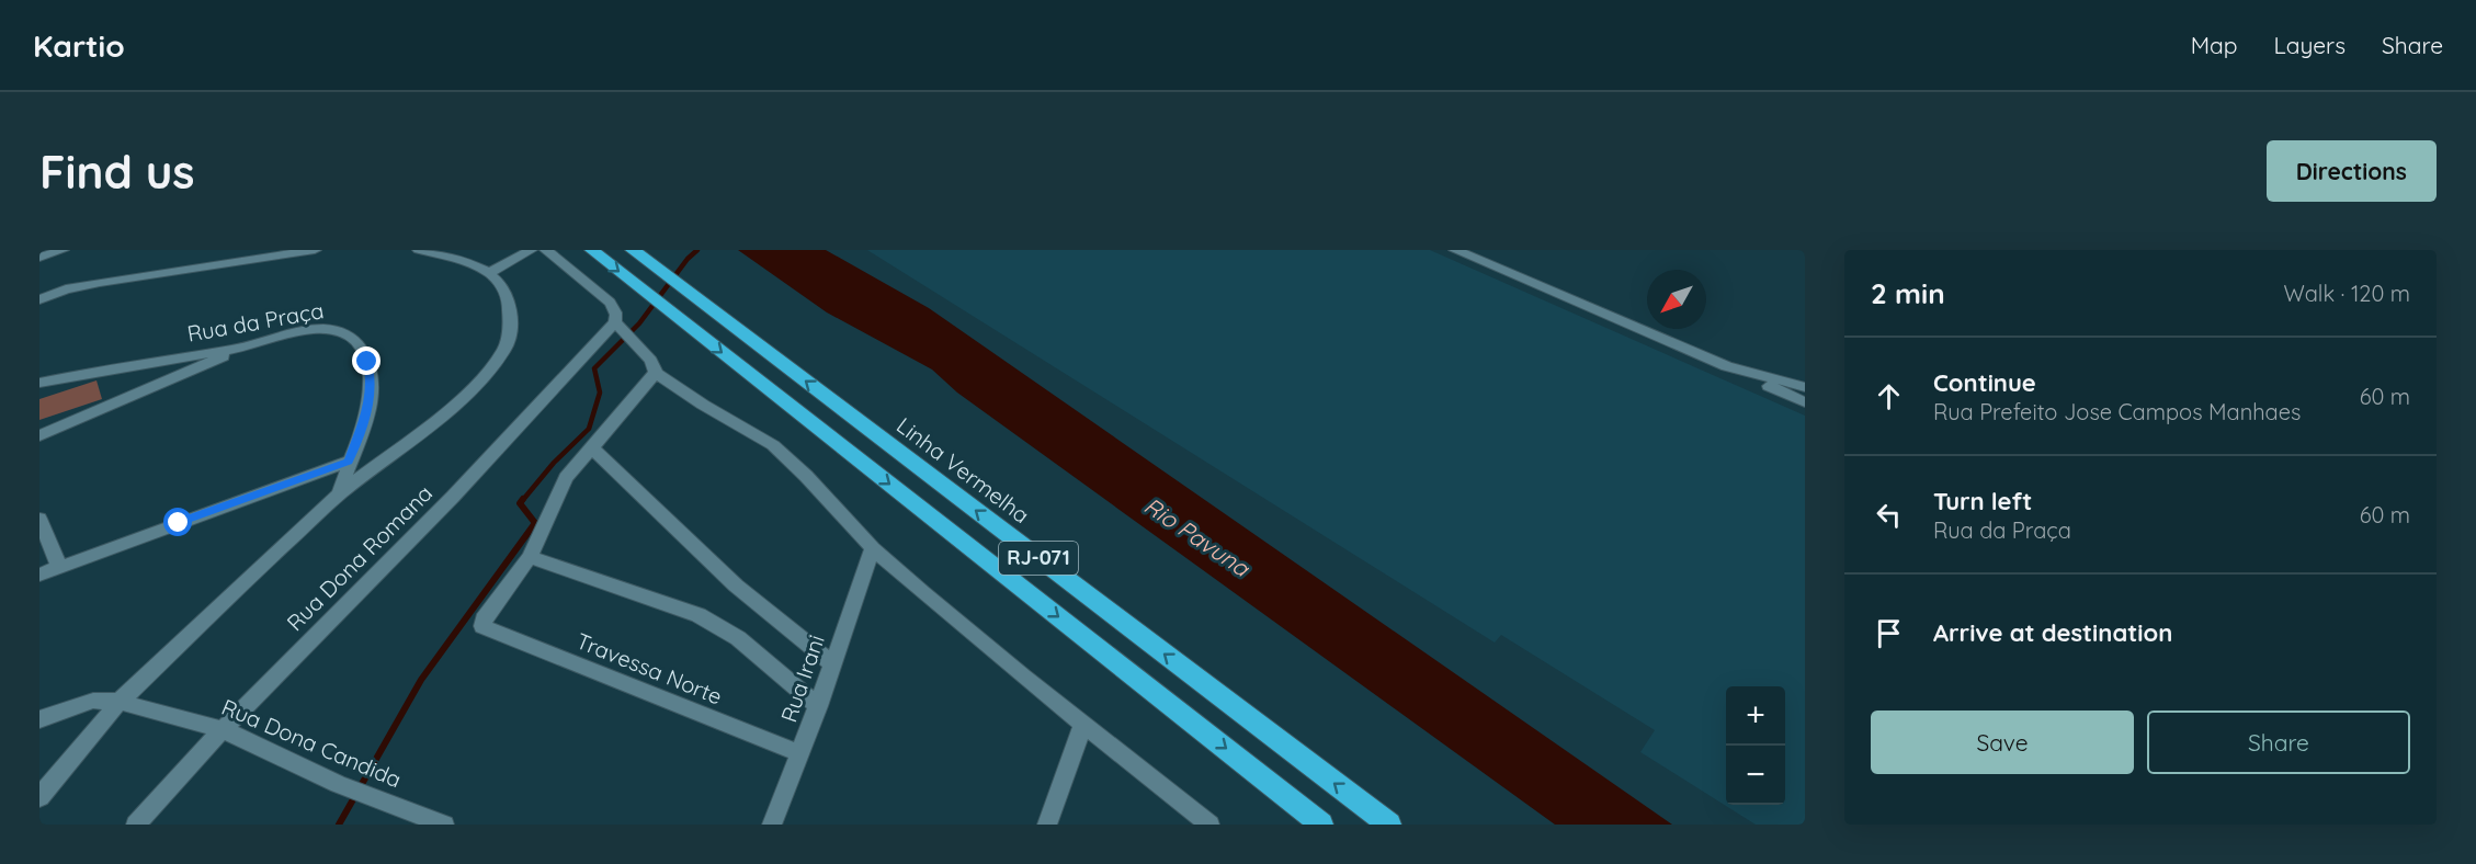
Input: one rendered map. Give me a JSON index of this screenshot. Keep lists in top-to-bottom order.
{
  "streets": {
    "highway": ["Linha Vermelha", "RJ-071"],
    "street": [
      "Rua da Praça",
      "Rua Dona Romana",
      "Travessa Norte",
      "Rua Irani",
      "Rua Dona Candida"
    ]
  },
  "crossings": [
    ["Rua Dona Romana", "Rua Dona Candida"],
    ["Travessa Norte", "Rua Irani"]
  ],
  "water": ["Rio Pavuna"],
  "north": "bottom left",
  "page": {
    "header": "Kartio",
    "nav": ["Map", "Layers", "Share"],
    "buttons": [
      "Directions",
      ["Save", "Share"]
    ],
    "title": "Find us",
    "heading": ["2 min", "Walk · 120 m"],
    "list": [
      ["Continue", "Rua Prefeito Jose Campos Manhaes", "60 m"],
      ["Turn left", "Rua da Praça", "60 m"],
      "Arrive at destination"
    ],
    "map_buttons": ["+", "−"]
  }
}
